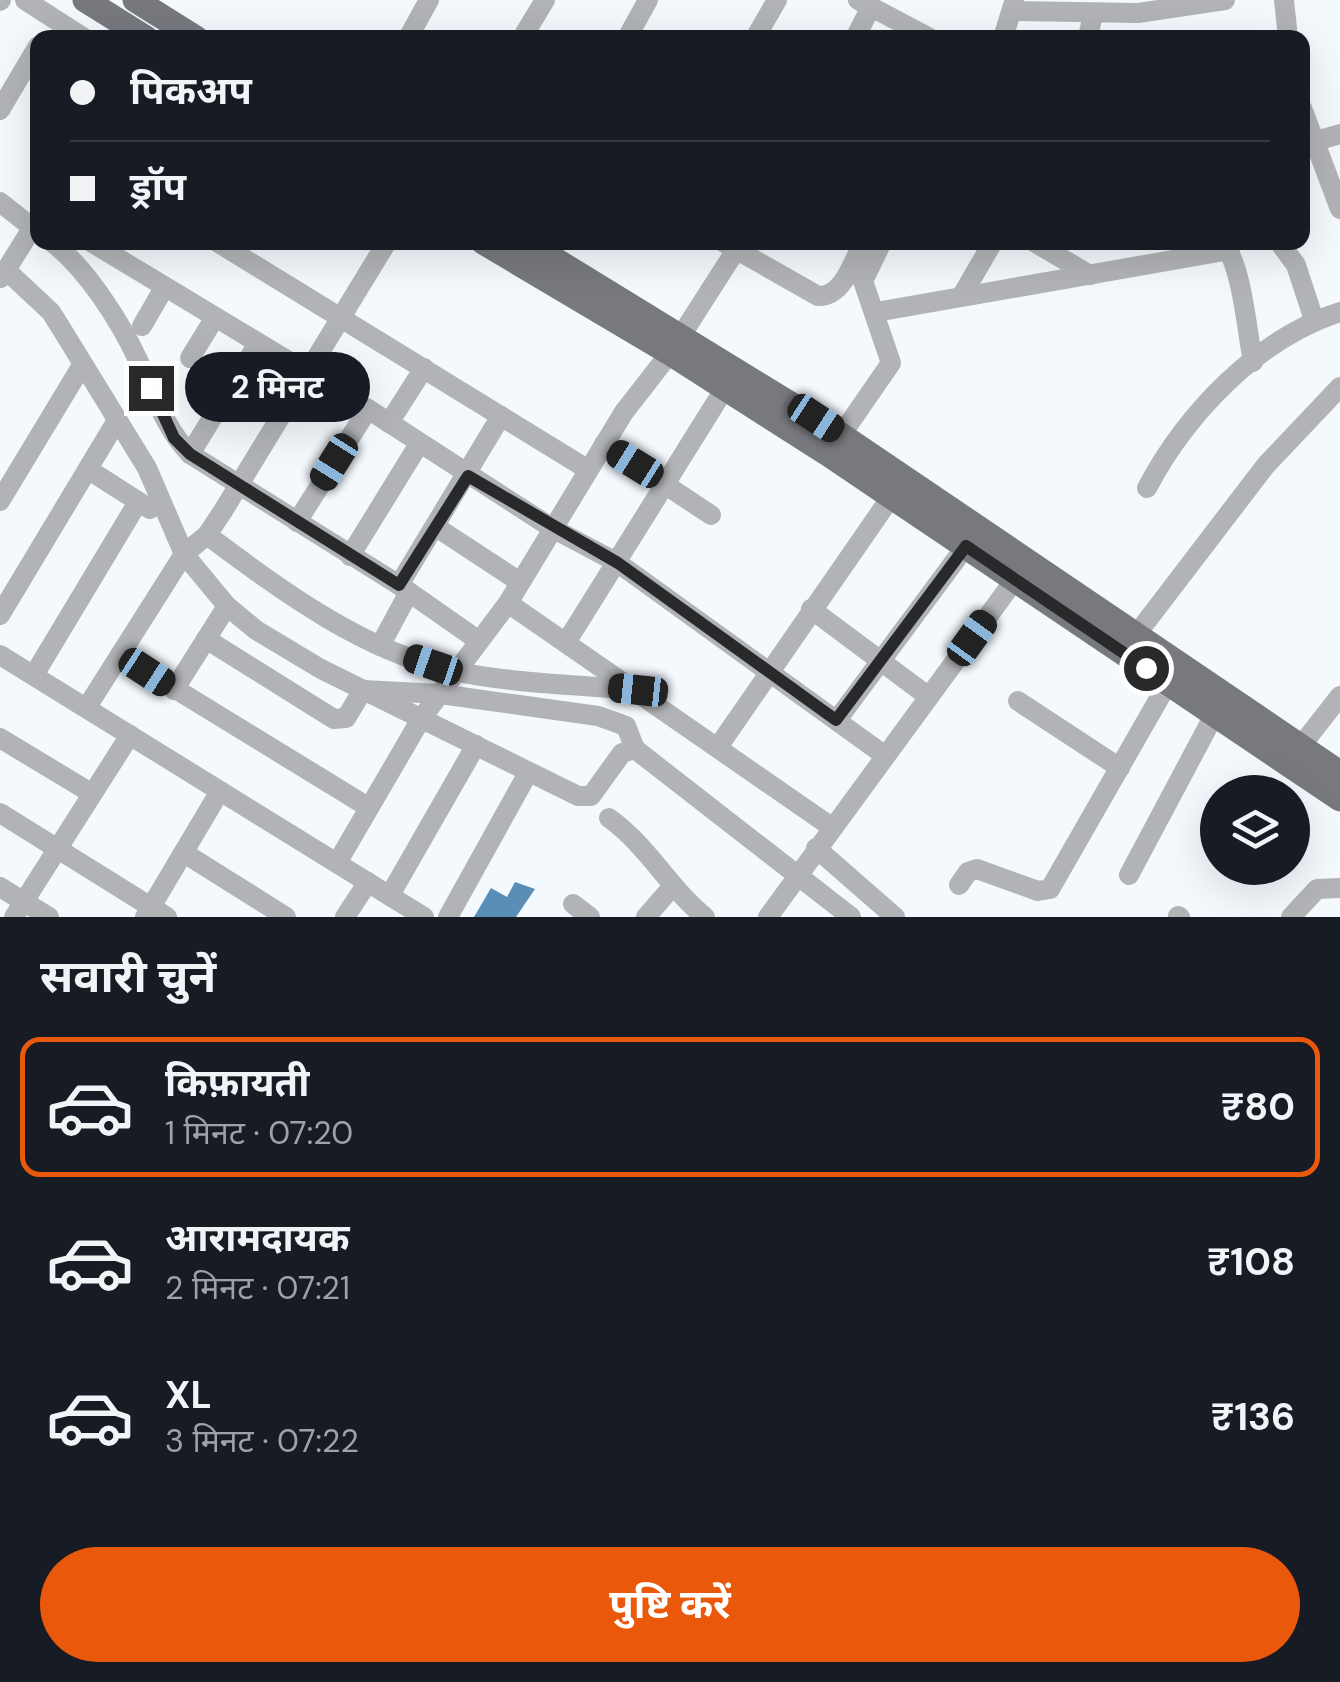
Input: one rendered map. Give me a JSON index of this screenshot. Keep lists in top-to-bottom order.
{
  "page": {
    "banner": ["पिकअप", "ड्रॉप"],
    "bubble": "2 मिनट",
    "heading": "सवारी चुनें",
    "list": [
      {
        "name": "किफ़ायती",
        "note": "1 मिनट · 07:20",
        "value": "₹80"
      },
      {
        "name": "आरामदायक",
        "note": "2 मिनट · 07:21",
        "value": "₹108"
      },
      {
        "name": "XL",
        "note": "3 मिनट · 07:22",
        "value": "₹136"
      }
    ],
    "buttons": "पुष्टि करें"
  }
}
